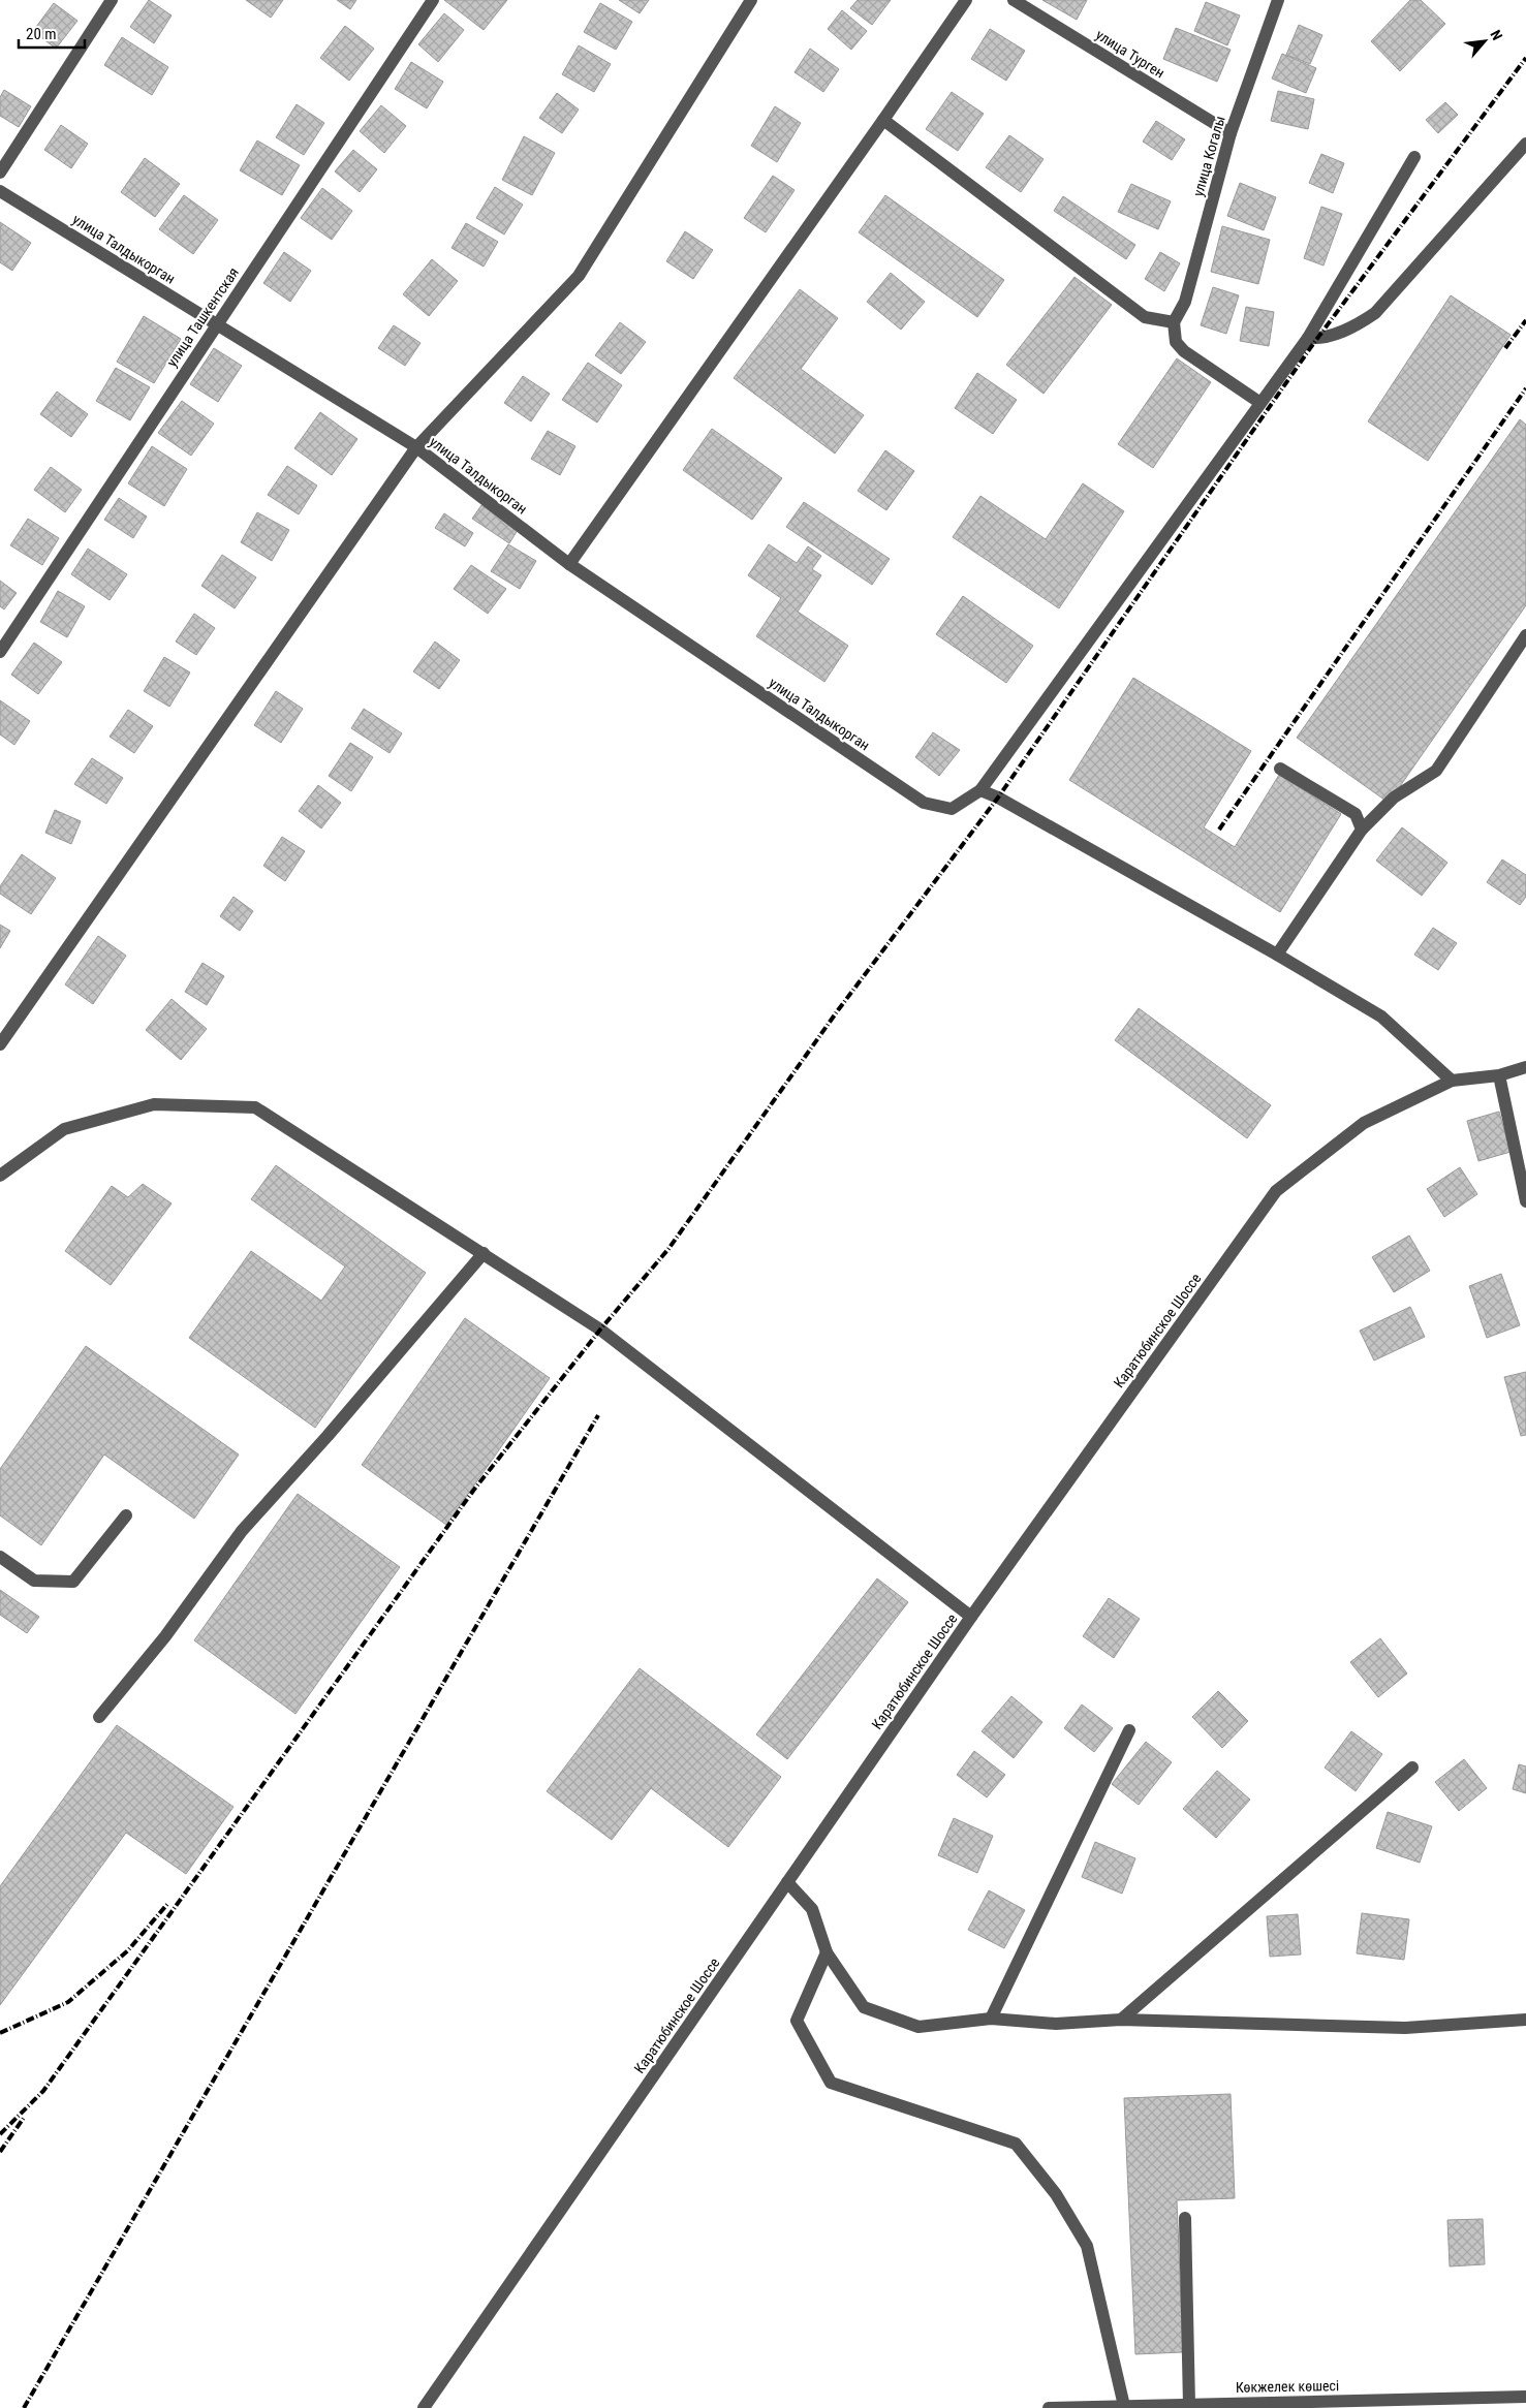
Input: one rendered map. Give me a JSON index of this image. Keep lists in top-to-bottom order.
{
  "streets": {
    "street": [
      "улица Турген",
      "улица Когалы",
      "улица Талдыкорган",
      "улица Ташкентская",
      "Каратюбинское Шоссе",
      "Көкжелек көшесі"
    ]
  },
  "crossings": [
    ["улица Турген", "улица Когалы"],
    ["улица Талдыкорган", "улица Ташкентская"]
  ],
  "scale_bar": "20 m",
  "north": "top right"
}
